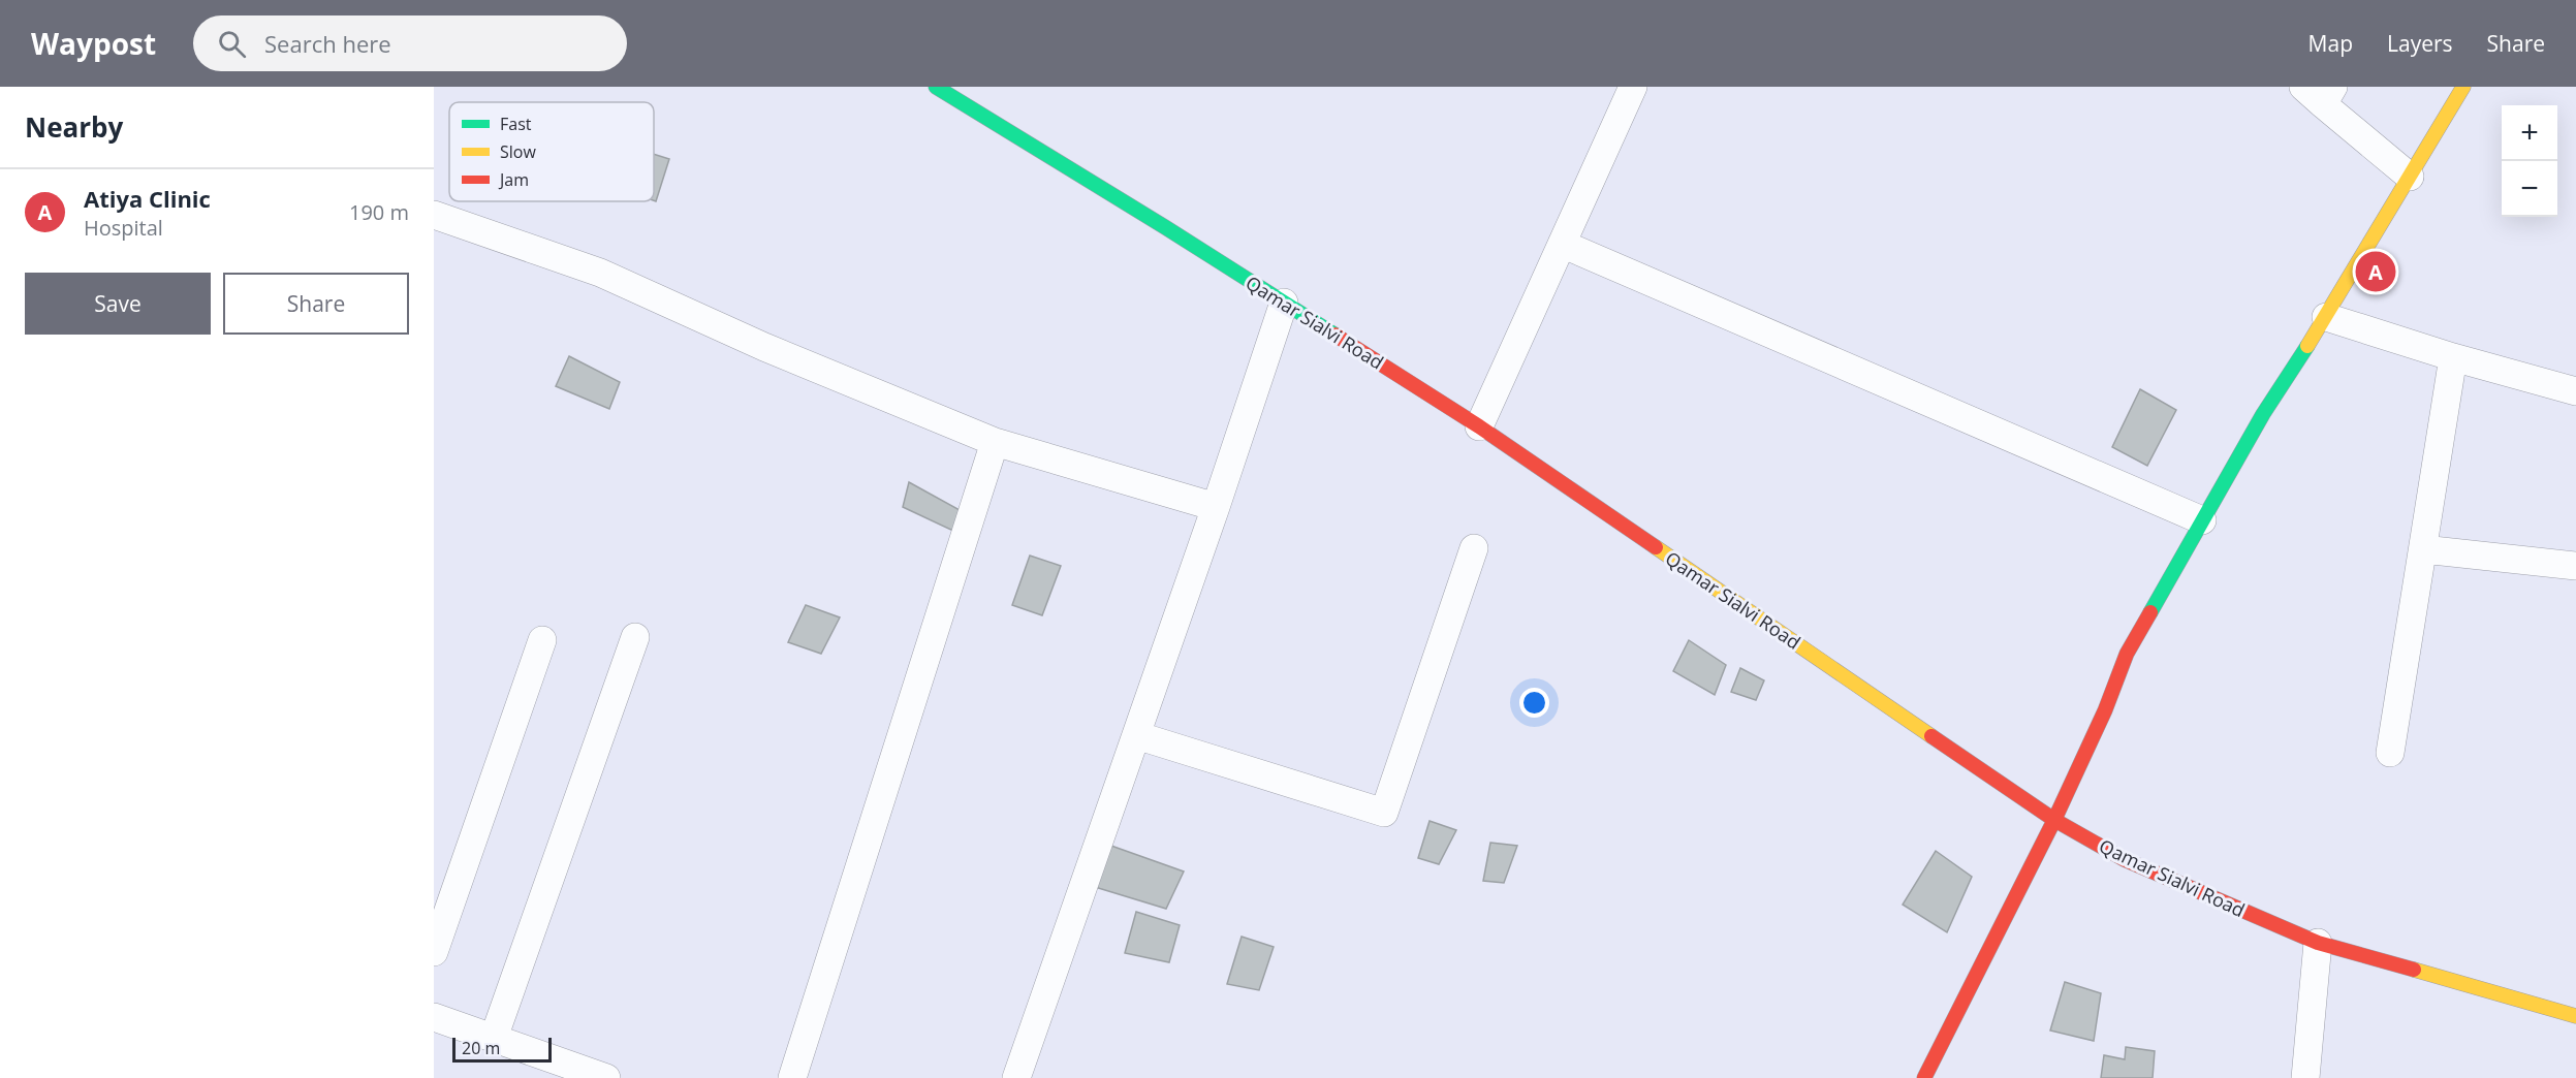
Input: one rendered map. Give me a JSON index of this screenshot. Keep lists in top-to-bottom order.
{
  "streets": {
    "street": ["Qamar Sialvi Road"]
  },
  "legend": ["Fast", "Slow", "Jam"],
  "scale_bar": "20 m",
  "page": {
    "header": "Waypost",
    "search": "Search here",
    "nav": ["Map", "Layers", "Share"],
    "heading": "Nearby",
    "map_buttons": ["+", "−"],
    "list": [
      {
        "mark": "A",
        "name": "Atiya Clinic",
        "note": "Hospital",
        "value": "190 m"
      }
    ],
    "pins": "A",
    "buttons": ["Save", "Share"],
    "scale": "20 m"
  }
}
